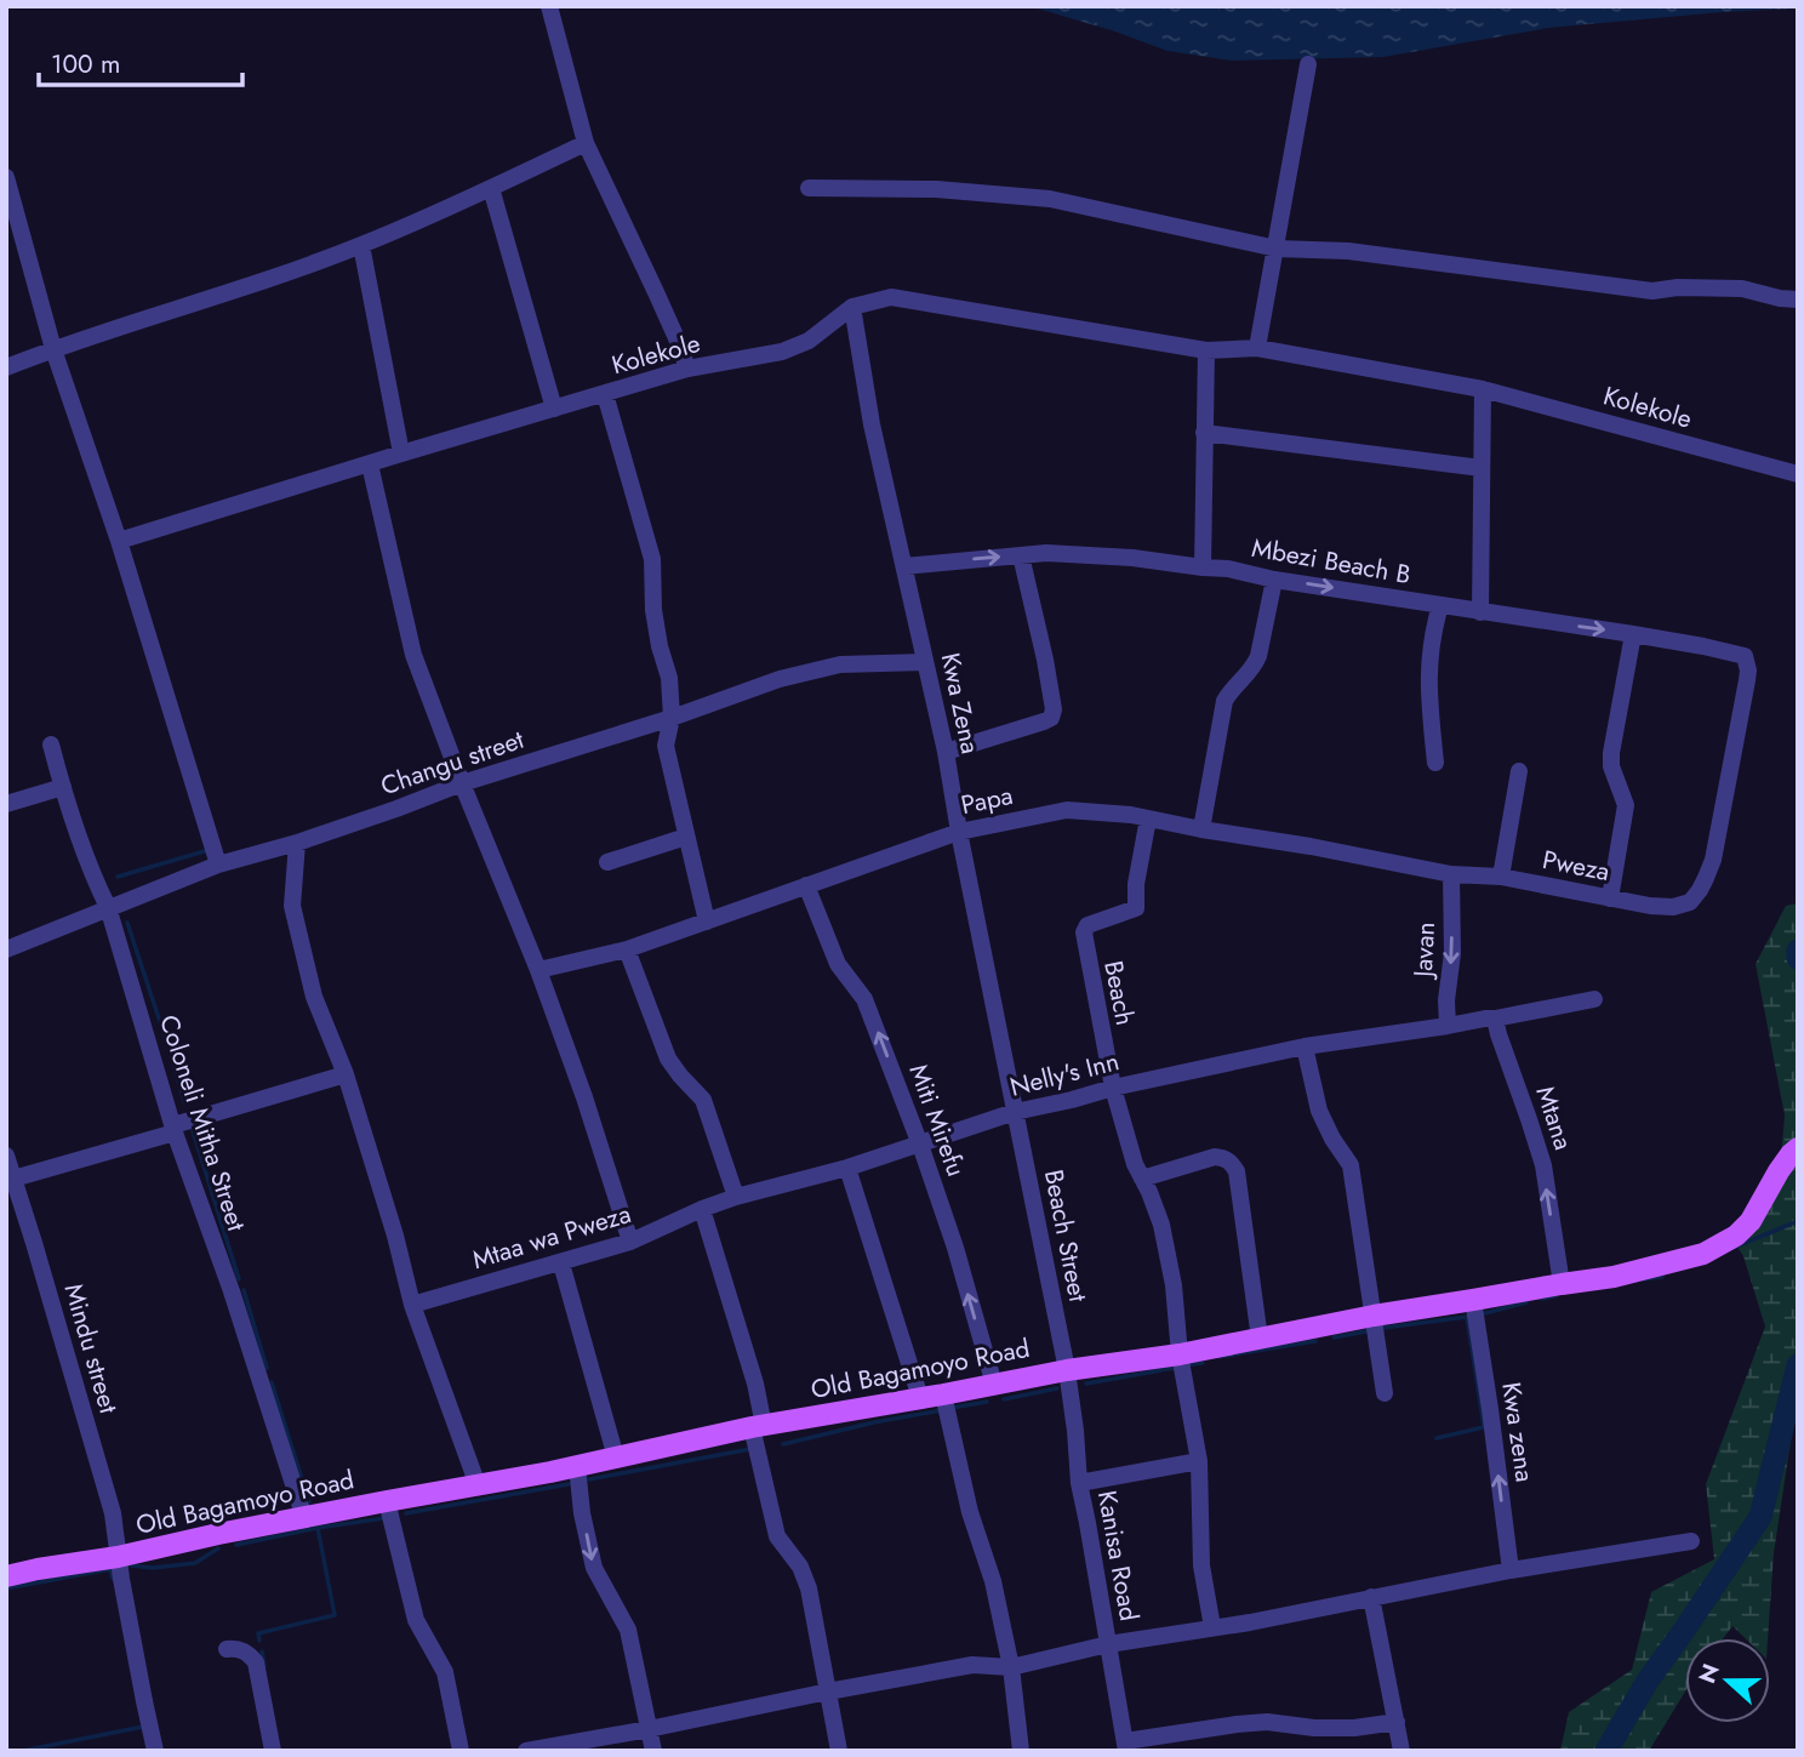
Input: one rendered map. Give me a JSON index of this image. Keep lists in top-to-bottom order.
{
  "streets": {
    "main road": ["Old Bagamoyo Road"],
    "street": [
      "Kolekole",
      "Mbezi Beach B",
      "Kwa Zena",
      "Changu street",
      "Papa",
      "Pweza",
      "Javan",
      "Beach",
      "Nelly's Inn",
      "Mtana",
      "Miti Mirefu",
      "Coloneli Mitha Street",
      "Beach Street",
      "Mtaa wa Pweza",
      "Mindu street",
      "Kwa zena",
      "Kanisa Road"
    ]
  },
  "crossings": [
    ["Kolekole", "Kwa Zena"],
    ["Mbezi Beach B", "Kwa Zena"],
    ["Mbezi Beach B", "Pweza"],
    ["Kwa Zena", "Changu street"],
    ["Kwa Zena", "Papa"],
    ["Kwa Zena", "Nelly's Inn"],
    ["Kwa Zena", "Beach Street"],
    ["Changu street", "Coloneli Mitha Street"],
    ["Papa", "Pweza"],
    ["Papa", "Beach"],
    ["Papa", "Miti Mirefu"],
    ["Pweza", "Javan"],
    ["Javan", "Nelly's Inn"],
    ["Beach", "Nelly's Inn"],
    ["Beach", "Old Bagamoyo Road"],
    ["Nelly's Inn", "Miti Mirefu"],
    ["Nelly's Inn", "Beach Street"],
    ["Nelly's Inn", "Mtaa wa Pweza"],
    ["Mtana", "Old Bagamoyo Road"],
    ["Miti Mirefu", "Old Bagamoyo Road"],
    ["Coloneli Mitha Street", "Old Bagamoyo Road"],
    ["Beach Street", "Old Bagamoyo Road"],
    ["Beach Street", "Kanisa Road"],
    ["Mindu street", "Old Bagamoyo Road"],
    ["Old Bagamoyo Road", "Kwa zena"],
    ["Old Bagamoyo Road", "Kanisa Road"]
  ],
  "one_way": ["Javan", "Mtana", "Kwa zena"],
  "scale_bar": "100 m",
  "north": "left"
}
